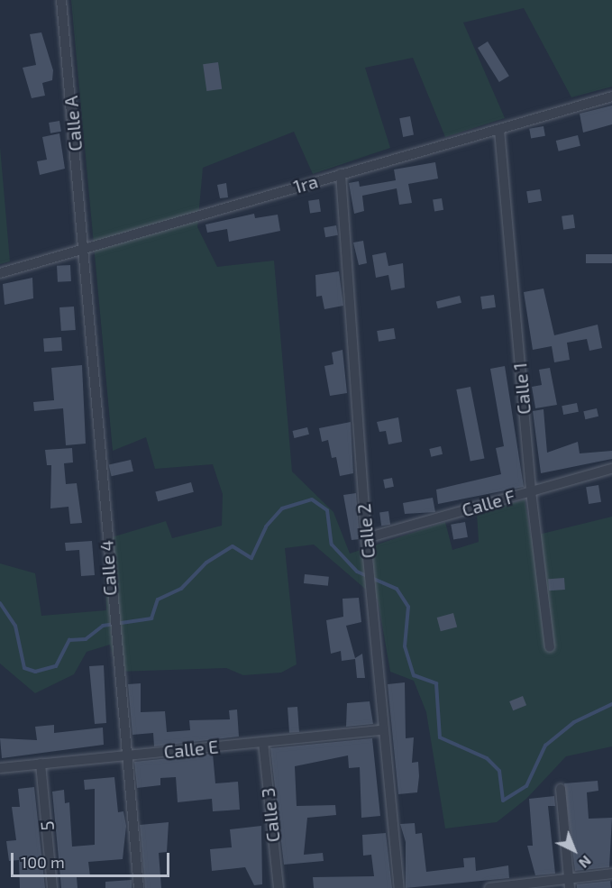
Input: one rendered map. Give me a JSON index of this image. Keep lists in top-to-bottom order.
{
  "streets": {
    "street": [
      "Calle A",
      "1ra",
      "Calle 1",
      "Calle F",
      "Calle 2",
      "Calle 4",
      "Calle E",
      "Calle 3",
      "5"
    ]
  },
  "crossings": [
    ["Calle A", "1ra"],
    ["Calle A", "Calle 4"],
    ["1ra", "Calle 1"],
    ["1ra", "Calle 2"],
    ["1ra", "Calle 4"],
    ["Calle 1", "Calle F"],
    ["Calle F", "Calle 2"],
    ["Calle 2", "Calle E"],
    ["Calle 4", "Calle E"],
    ["Calle E", "Calle 3"],
    ["Calle E", "5"]
  ],
  "scale_bar": "100 m",
  "north": "bottom right"
}
